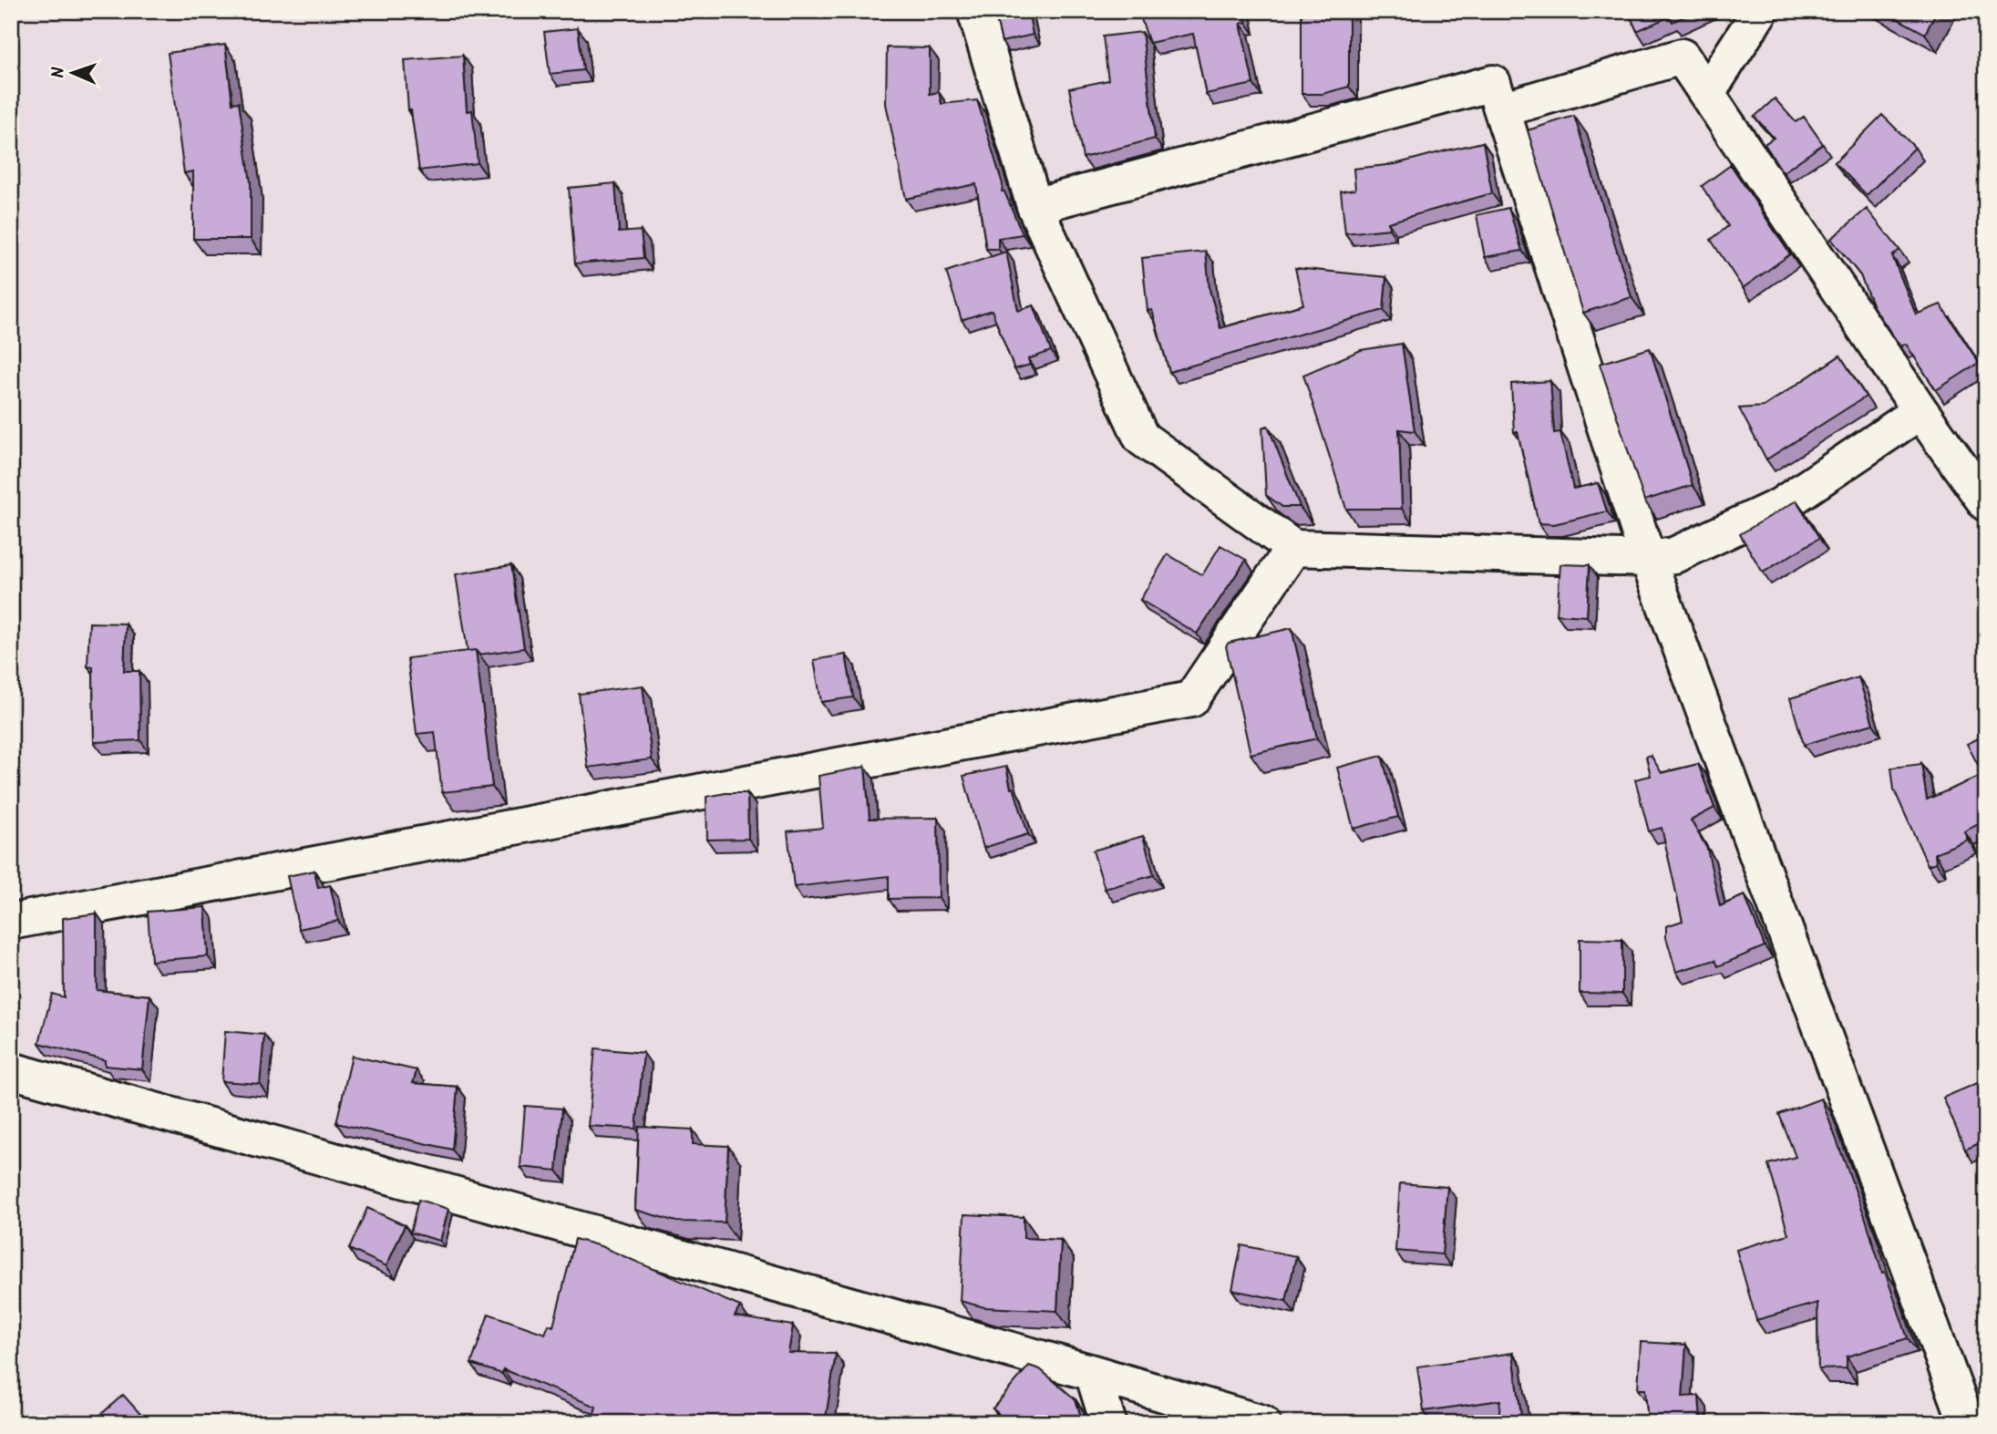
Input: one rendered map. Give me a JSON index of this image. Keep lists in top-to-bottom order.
{
  "north": "left"
}
